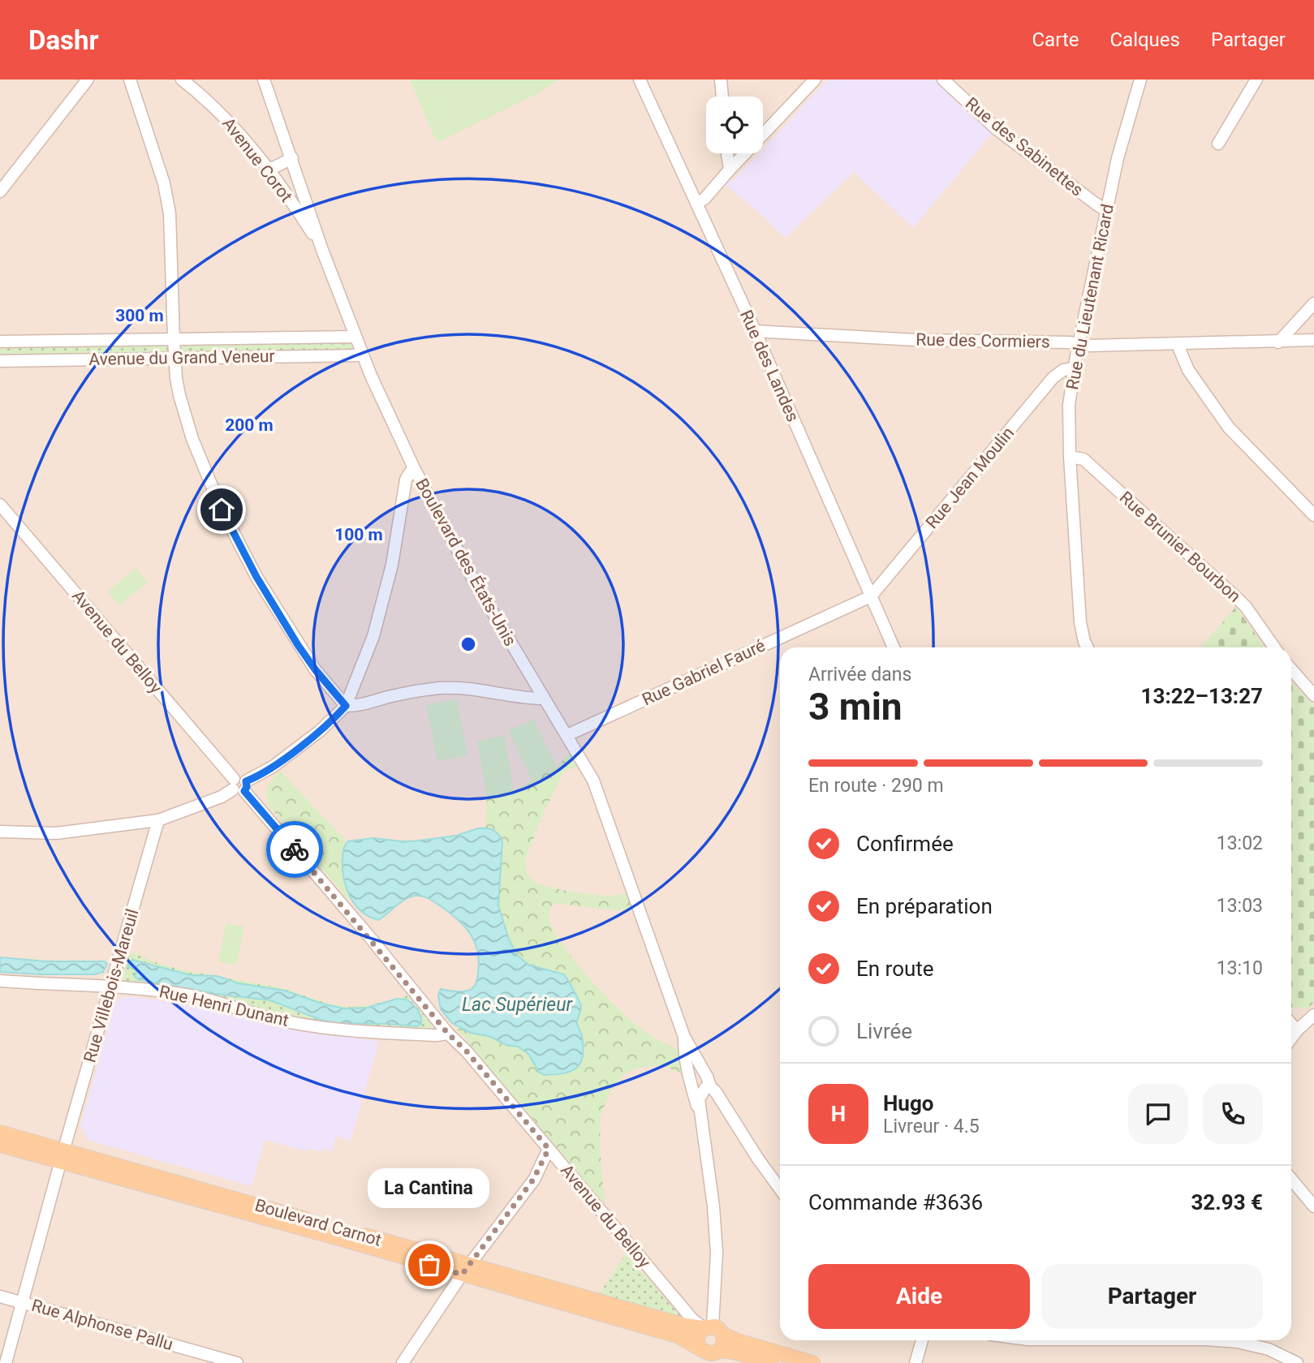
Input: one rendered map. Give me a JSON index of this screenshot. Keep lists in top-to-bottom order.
{
  "streets": {
    "main road": ["Boulevard Carnot"],
    "street": [
      "Rue des Sabinettes",
      "Avenue Corot",
      "Rue du Lieutenant Ricard",
      "Rue des Cormiers",
      "Avenue du Grand Veneur",
      "Rue des Landes",
      "Rue Jean Moulin",
      "Rue Brunier Bourbon",
      "Boulevard des États-Unis",
      "Avenue du Belloy",
      "Rue Gabriel Fauré",
      "Rue Villebois-Mareuil",
      "Rue Henri Dunant",
      "Rue Alphonse Pallu"
    ]
  },
  "crossings": [
    ["Rue des Sabinettes", "Rue du Lieutenant Ricard"],
    ["Avenue Corot", "Boulevard des États-Unis"],
    ["Rue du Lieutenant Ricard", "Rue des Cormiers"],
    ["Rue du Lieutenant Ricard", "Rue Jean Moulin"],
    ["Rue du Lieutenant Ricard", "Rue Brunier Bourbon"],
    ["Rue des Cormiers", "Rue des Landes"],
    ["Avenue du Grand Veneur", "Boulevard des États-Unis"],
    ["Rue des Landes", "Rue Jean Moulin"],
    ["Rue des Landes", "Rue Gabriel Fauré"],
    ["Rue Jean Moulin", "Rue Gabriel Fauré"],
    ["Boulevard des États-Unis", "Avenue du Belloy"],
    ["Boulevard des États-Unis", "Rue Gabriel Fauré"],
    ["Boulevard des États-Unis", "Boulevard Carnot"],
    ["Avenue du Belloy", "Rue Henri Dunant"],
    ["Avenue du Belloy", "Boulevard Carnot"],
    ["Rue Villebois-Mareuil", "Rue Henri Dunant"],
    ["Rue Villebois-Mareuil", "Boulevard Carnot"],
    ["Rue Villebois-Mareuil", "Rue Alphonse Pallu"]
  ],
  "water": ["Lac Supérieur"],
  "places": ["La Cantina"],
  "page": {
    "header": "Dashr",
    "nav": ["Carte", "Calques", "Partager"],
    "heading": ["3 min", "Arrivée dans", "13:22–13:27"],
    "panel": [
      "Hugo",
      "Livreur · 4.5",
      "Commande #3636",
      "32.93 €"
    ],
    "bar": "En route · 290 m",
    "list": [
      ["Confirmée", "13:02"],
      ["En préparation", "13:03"],
      ["En route", "13:10"],
      "Livrée"
    ],
    "round": "H",
    "bubble": "La Cantina",
    "buttons": ["Aide", "Partager"]
  },
  "rings": ["300 m", "200 m", "100 m"]
}
